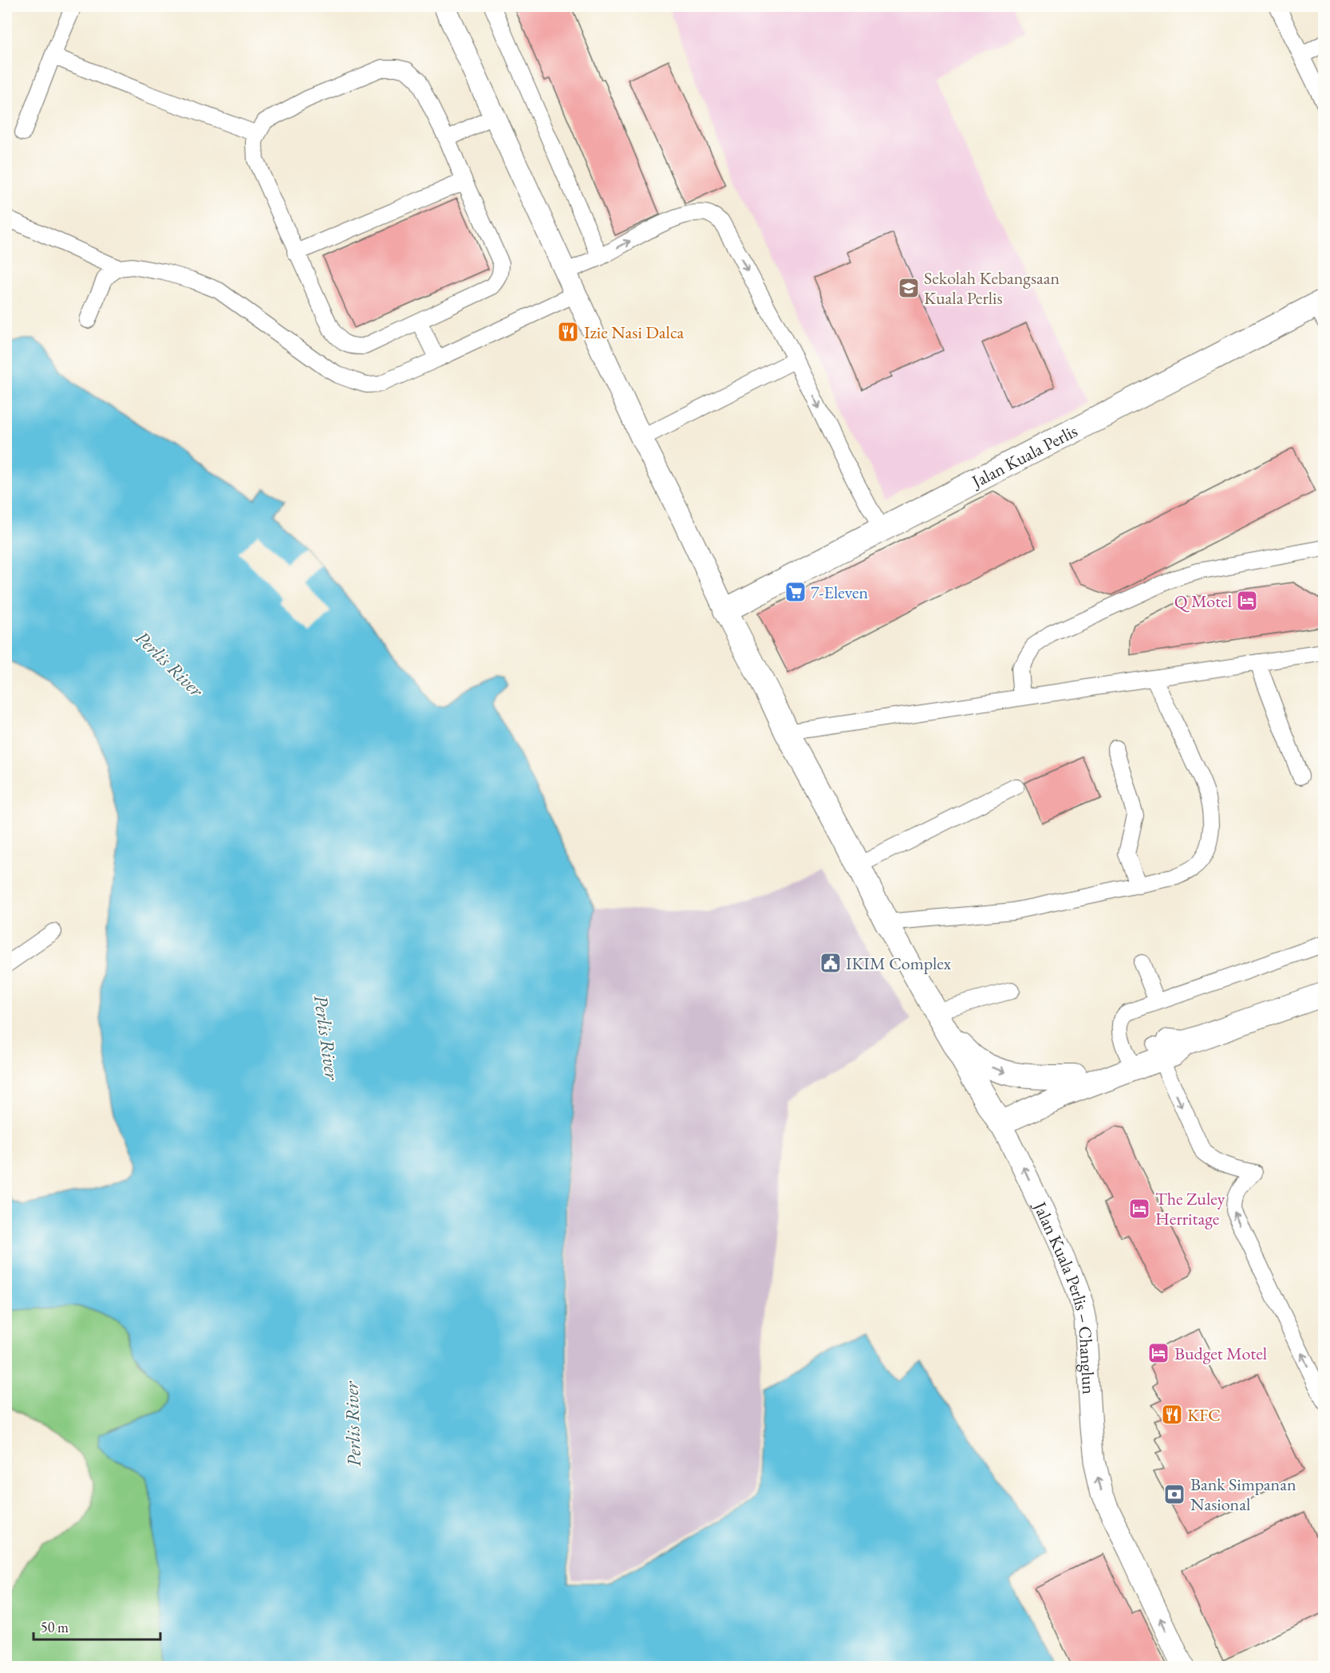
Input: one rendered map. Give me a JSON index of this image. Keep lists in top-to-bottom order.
{
  "streets": {
    "main road": ["Jalan Kuala Perlis", "Jalan Kuala Perlis – Changlun"]
  },
  "one_way": ["Jalan Kuala Perlis – Changlun"],
  "water": ["Perlis River"],
  "places": {
    "school or university": ["Sekolah Kebangsaan Kuala Perlis"],
    "restaurant": ["Izie Nasi Dalca", "KFC"],
    "supermarket": ["7-Eleven"],
    "hotel": ["Q Motel", "The Zuley Herritage", "Budget Motel"],
    "public building": ["IKIM Complex"],
    "bank": ["Bank Simpanan Nasional"]
  },
  "scale_bar": "50 m"
}
